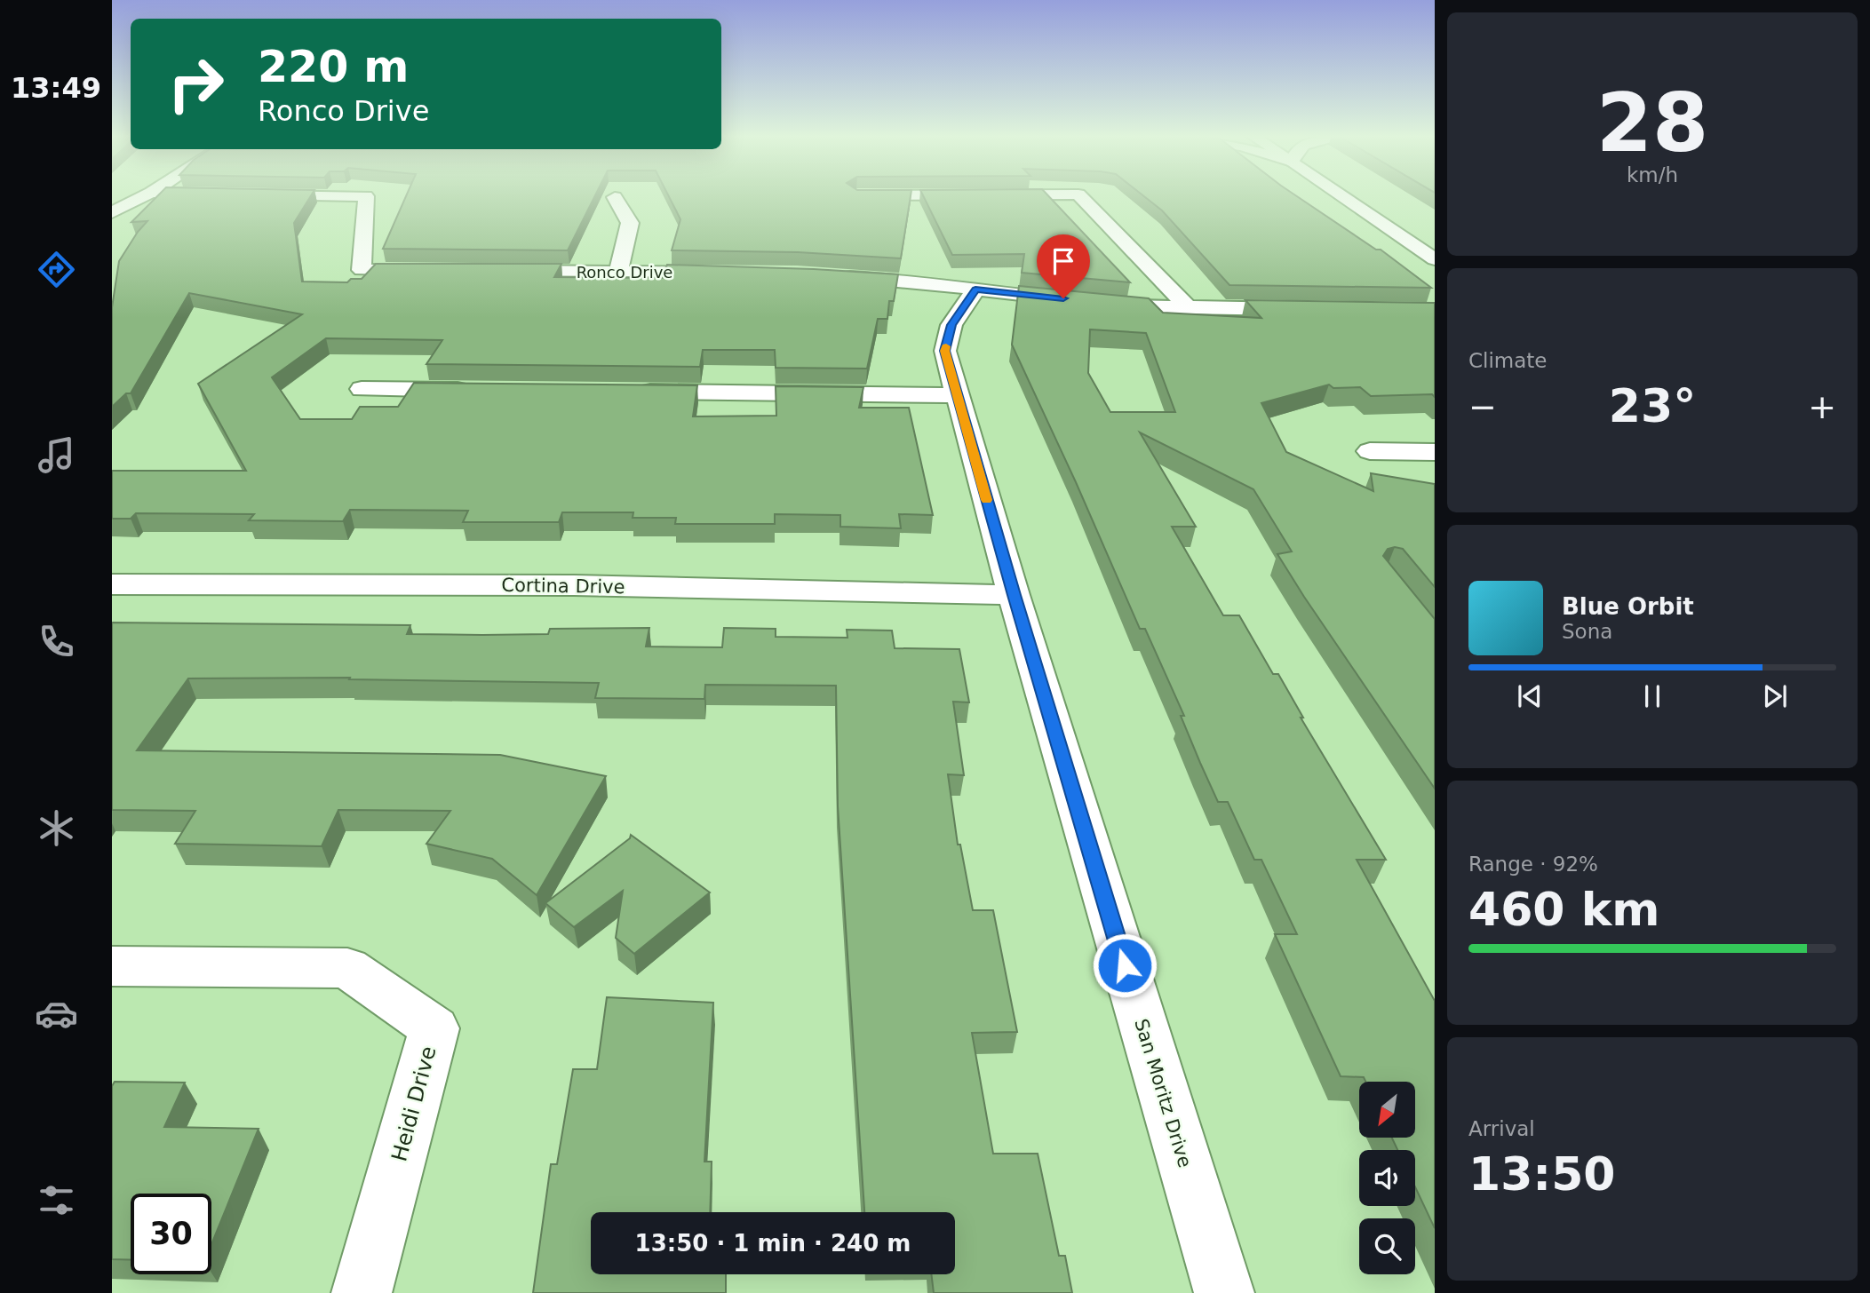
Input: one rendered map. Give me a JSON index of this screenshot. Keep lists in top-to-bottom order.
{
  "streets": {
    "street": [
      "Ronco Drive",
      "Cortina Drive",
      "San Moritz Drive",
      "Heidi Drive"
    ]
  },
  "crossings": [
    ["Cortina Drive", "San Moritz Drive"]
  ],
  "north": "bottom left",
  "page": {
    "tabs": "13:49",
    "tile": [
      ["28", "km/h"],
      "Climate",
      ["Range · 92%", "460 km"],
      ["Arrival", "13:50"]
    ],
    "turn": ["220 m", "Ronco Drive"],
    "heat": ["−", "23°", "+"],
    "song": ["Blue Orbit", "Sona"],
    "limit": "30",
    "trip": "13:50 · 1 min · 240 m"
  }
}
